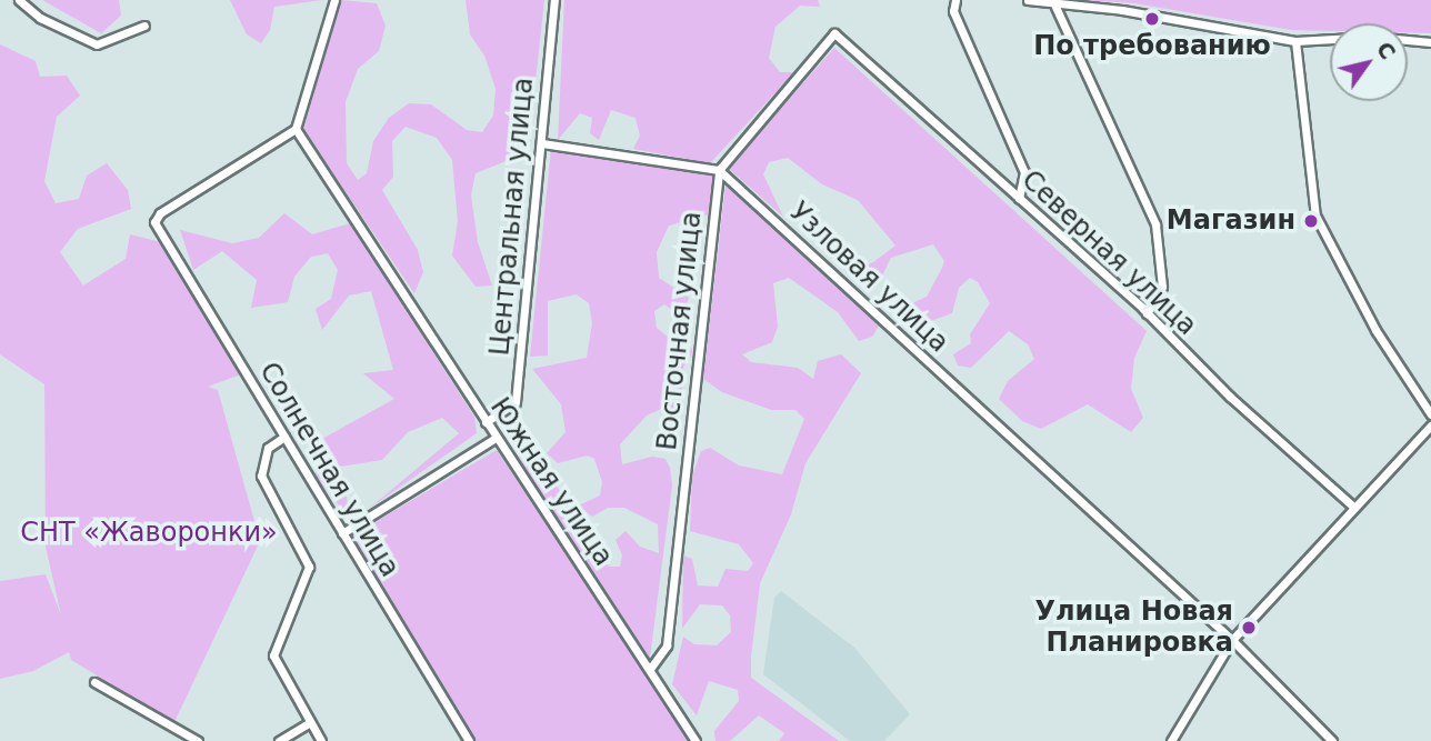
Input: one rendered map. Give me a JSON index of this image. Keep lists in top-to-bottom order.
{
  "streets": {
    "street": [
      "Центральная улица",
      "Северная улица",
      "Узловая улица",
      "Восточная улица",
      "Солнечная улица",
      "Южная улица"
    ]
  },
  "crossings": [
    ["Центральная улица", "Южная улица"],
    ["Северная улица", "Узловая улица"],
    ["Северная улица", "Восточная улица"],
    ["Узловая улица", "Восточная улица"],
    ["Восточная улица", "Южная улица"],
    ["Солнечная улица", "Южная улица"]
  ],
  "parks": ["СНТ «Жаворонки»"],
  "places": ["По требованию", "Магазин", "Улица Новая Планировка"],
  "north": "top right"
}
